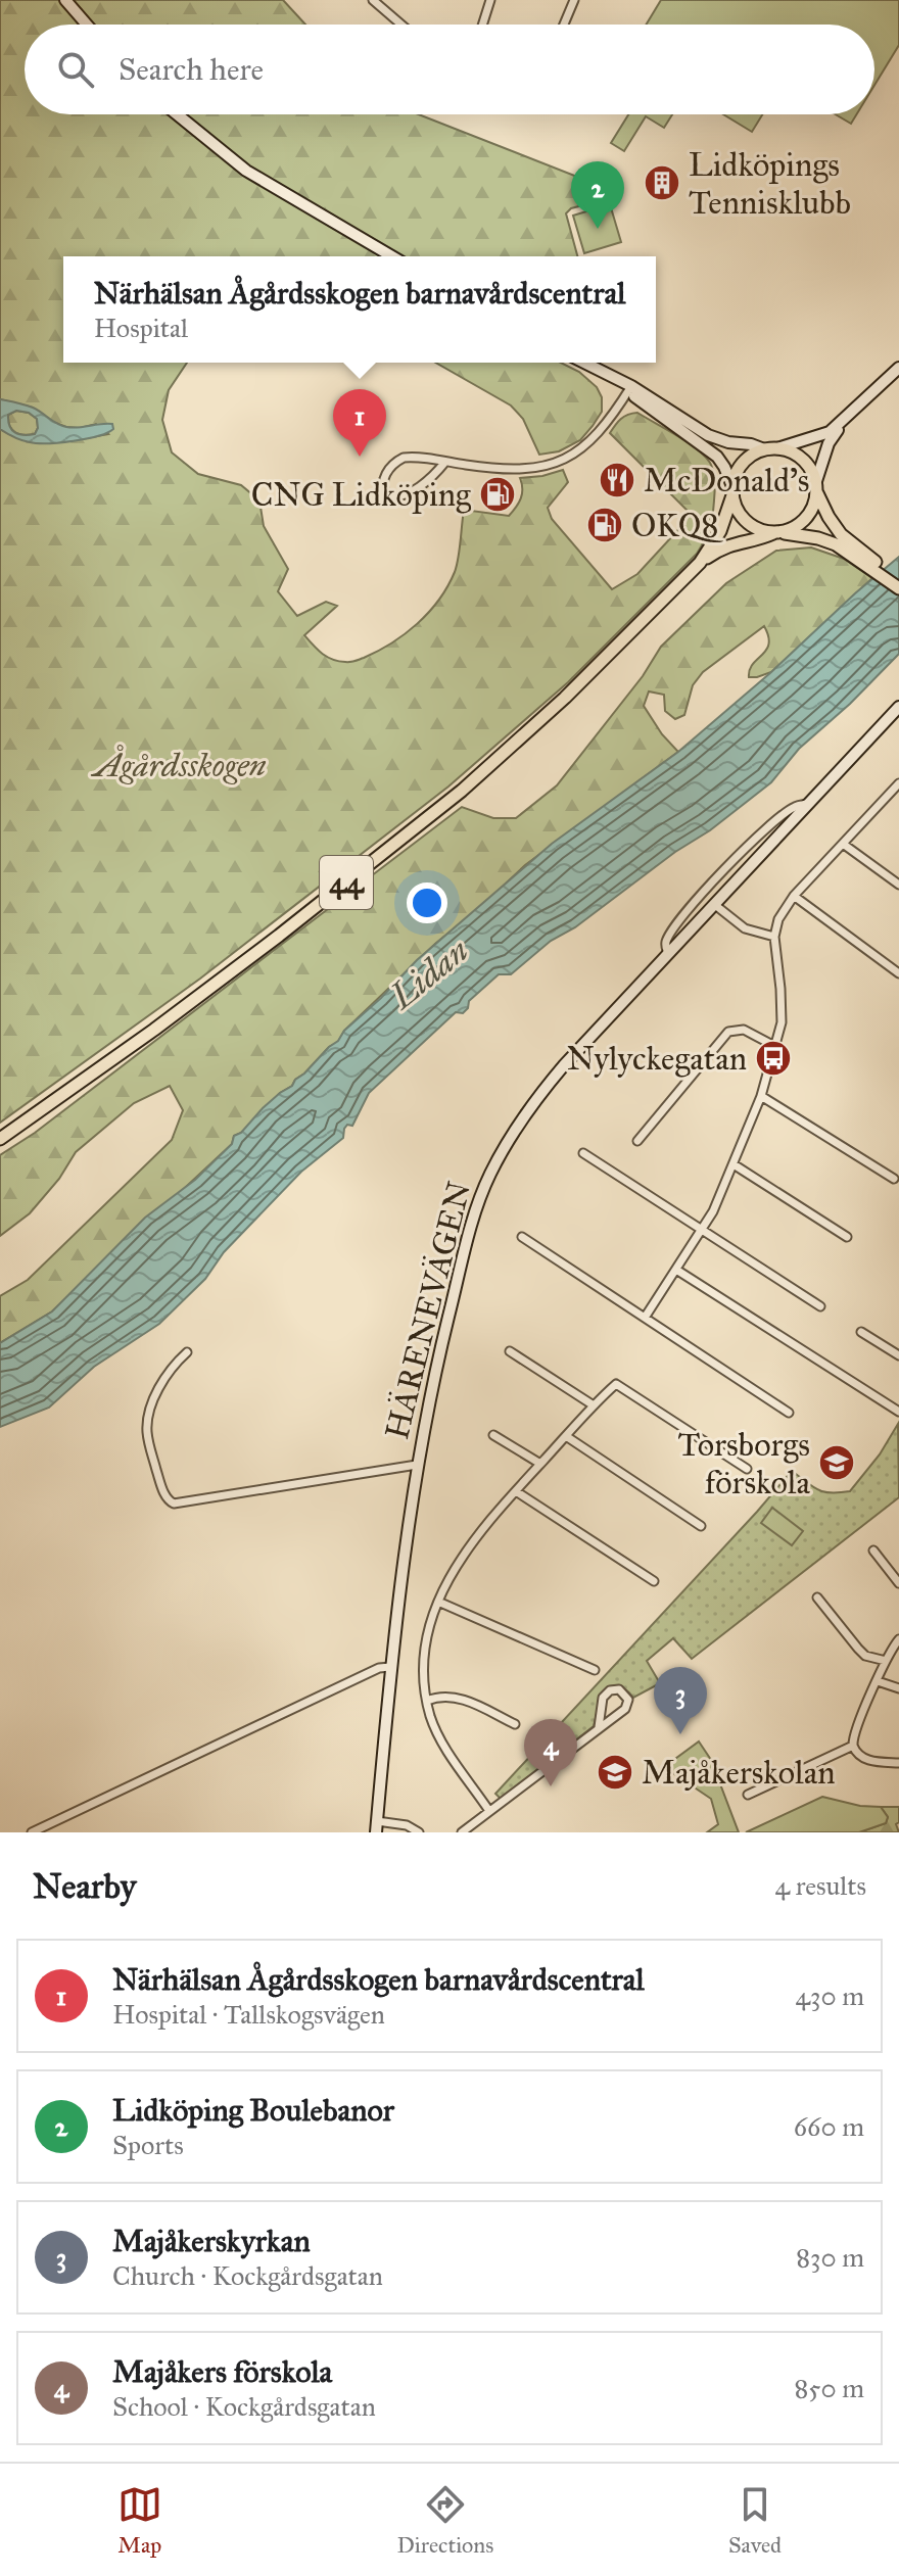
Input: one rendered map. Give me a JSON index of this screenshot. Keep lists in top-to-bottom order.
{
  "streets": {
    "main road": ["44"],
    "street": ["HÄRENEVÄGEN"]
  },
  "water": ["Lidan"],
  "parks": ["Ågårdsskogen"],
  "places": {
    "building": ["Lidköpings Tennisklubb"],
    "restaurant": ["McDonald's"],
    "fuel station": ["CNG Lidköping", "OKQ8"],
    "bus stop": ["Nylyckegatan"],
    "school or university": ["Torsborgs förskola", "Majåkerskolan"]
  },
  "page": {
    "search": "Search here",
    "pins": [
      "2",
      "1",
      "3",
      "4"
    ],
    "popup": ["Närhälsan Ågårdsskogen barnavårdscentral", "Hospital"],
    "heading": ["Nearby", "4 results"],
    "list": [
      {
        "mark": "1",
        "name": "Närhälsan Ågårdsskogen barnavårdscentral",
        "note": "Hospital · Tallskogsvägen",
        "value": "430 m"
      },
      {
        "mark": "2",
        "name": "Lidköping Boulebanor",
        "note": "Sports",
        "value": "660 m"
      },
      {
        "mark": "3",
        "name": "Majåkerskyrkan",
        "note": "Church · Kockgårdsgatan",
        "value": "830 m"
      },
      {
        "mark": "4",
        "name": "Majåkers förskola",
        "note": "School · Kockgårdsgatan",
        "value": "850 m"
      }
    ],
    "nav": ["Map", "Directions", "Saved"]
  }
}
